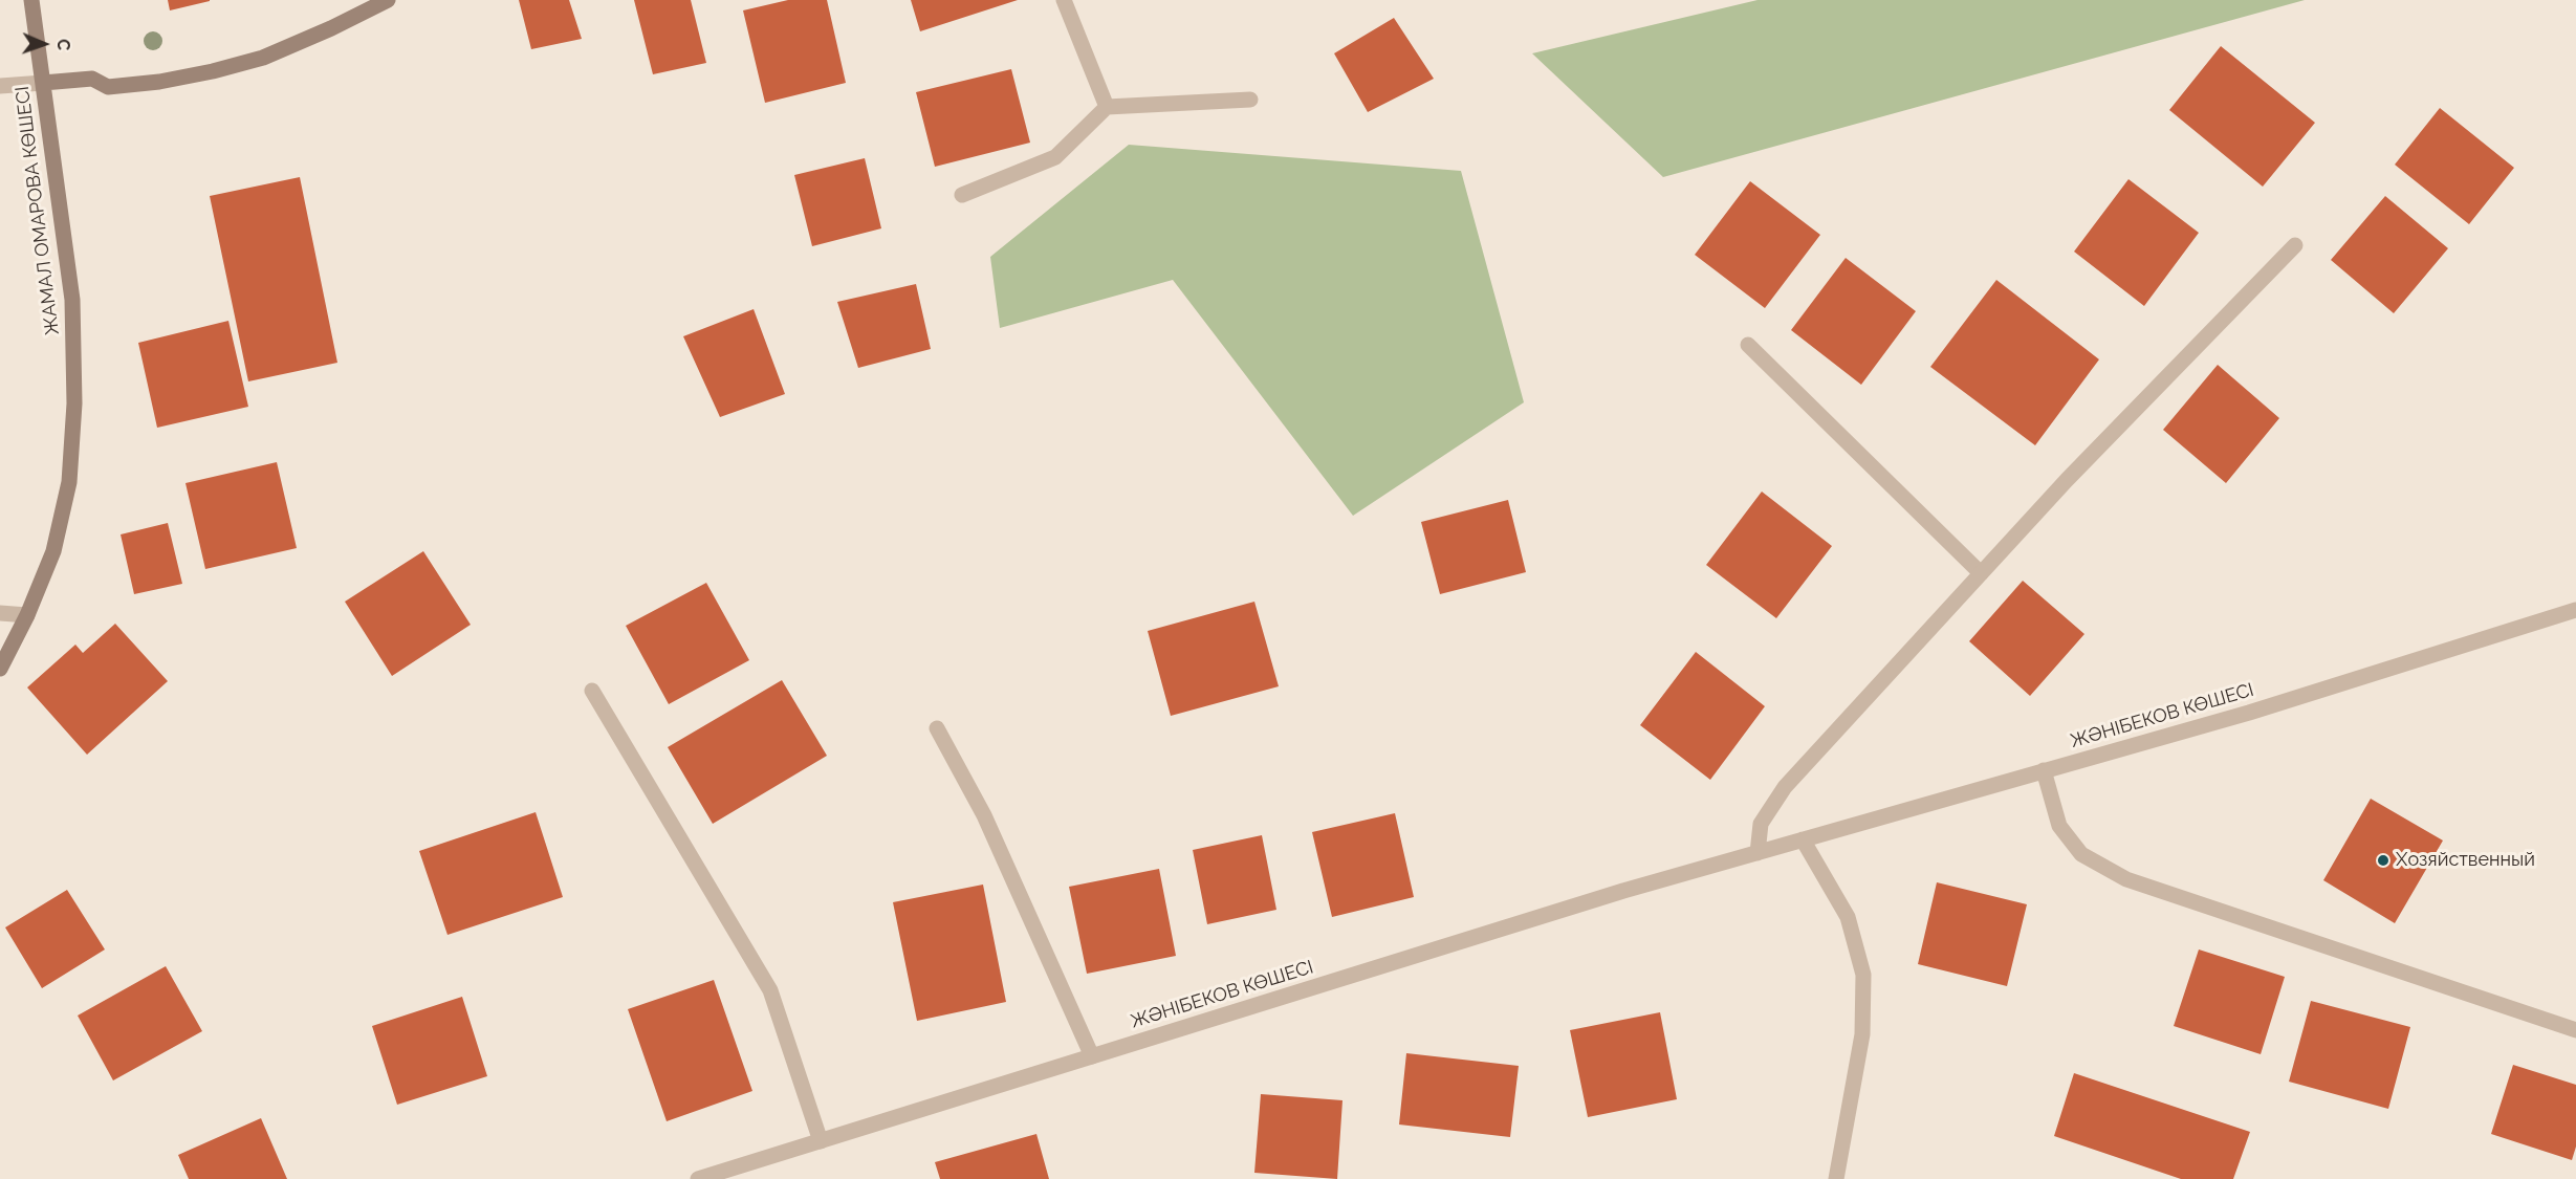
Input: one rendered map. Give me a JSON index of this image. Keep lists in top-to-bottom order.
{
  "streets": {
    "street": ["ЖАМАЛ ОМАРОВА КӨШЕСІ", "ЖӘНІБЕКОВ КӨШЕСІ"]
  },
  "places": ["Хозяйственный"],
  "north": "right"
}
